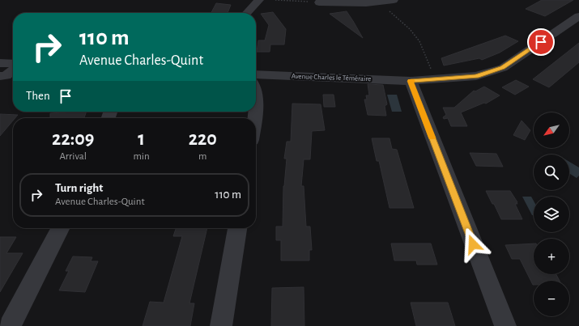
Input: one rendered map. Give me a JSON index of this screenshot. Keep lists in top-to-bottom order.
{
  "streets": {
    "street": ["Avenue Charles le Téméraire"]
  },
  "north": "bottom left",
  "page": {
    "turn": ["110 m", "Avenue Charles-Quint"],
    "then": "Then",
    "map_buttons": ["+", "−"],
    "eta": [
      "22:09",
      "Arrival",
      "1",
      "min",
      "220",
      "m"
    ],
    "list": [
      {
        "name": "Turn right",
        "note": "Avenue Charles-Quint",
        "value": "110 m"
      }
    ]
  }
}
